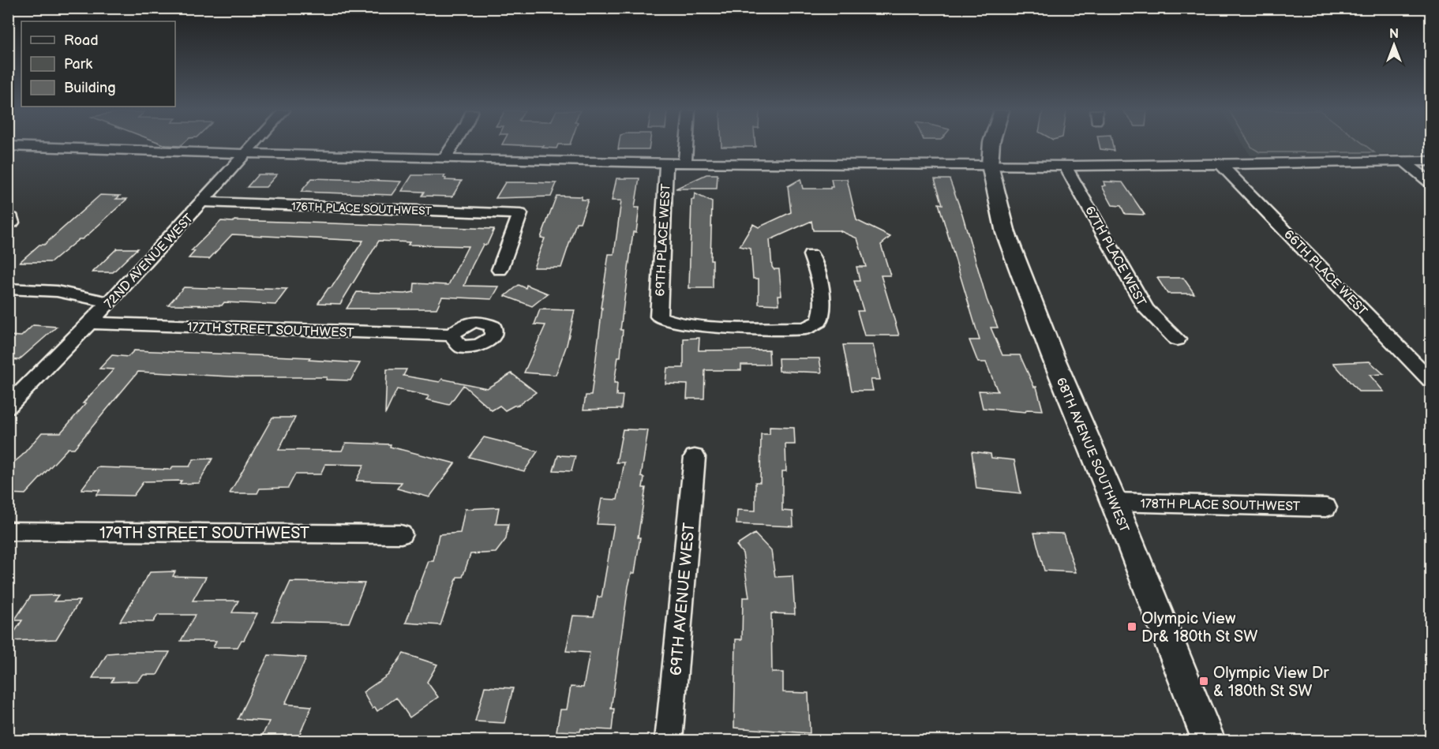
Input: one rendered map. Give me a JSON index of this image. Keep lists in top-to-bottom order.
{
  "streets": {
    "main road": ["68TH AVENUE SOUTHWEST"],
    "street": [
      "176TH PLACE SOUTHWEST",
      "69TH PLACE WEST",
      "67TH PLACE WEST",
      "72ND AVENUE WEST",
      "66TH PLACE WEST",
      "177TH STREET SOUTHWEST",
      "178TH PLACE SOUTHWEST",
      "179TH STREET SOUTHWEST",
      "69TH AVENUE WEST"
    ]
  },
  "crossings": [
    ["176TH PLACE SOUTHWEST", "72ND AVENUE WEST"],
    ["72ND AVENUE WEST", "177TH STREET SOUTHWEST"],
    ["68TH AVENUE SOUTHWEST", "178TH PLACE SOUTHWEST"]
  ],
  "places": {
    "transit": ["Olympic View Dr& 180th St SW", "Olympic View Dr & 180th St SW"]
  },
  "legend": ["Road", "Park", "Building"],
  "north": "top"
}
